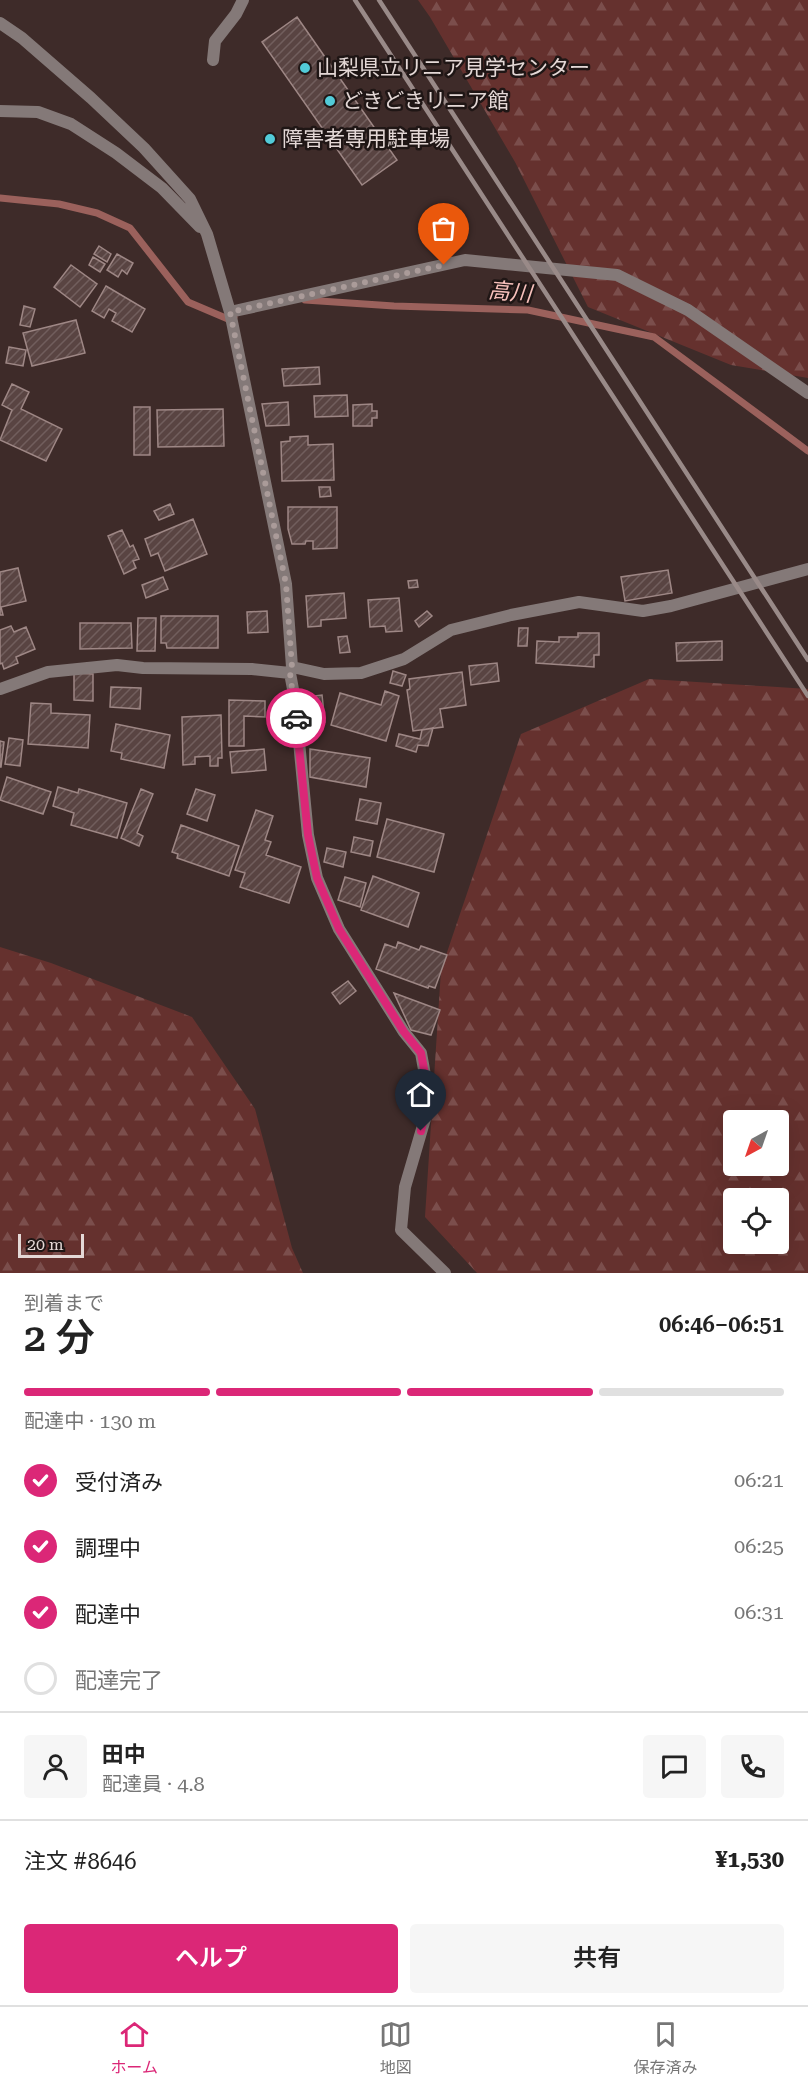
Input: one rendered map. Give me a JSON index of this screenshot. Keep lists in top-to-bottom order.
{
  "water": ["高川"],
  "places": ["山梨県立リニア見学センター", "どきどきリニア館", "障害者専用駐車場"],
  "scale_bar": "20 m",
  "north": "bottom left",
  "page": {
    "scale": "20 m",
    "heading": ["2 分", "到着まで", "06:46–06:51"],
    "panel": [
      "田中",
      "配達員 · 4.8",
      "注文 #8646",
      "¥1,530"
    ],
    "bar": "配達中 · 130 m",
    "list": [
      ["受付済み", "06:21"],
      ["調理中", "06:25"],
      ["配達中", "06:31"],
      "配達完了"
    ],
    "buttons": ["ヘルプ", "共有"],
    "tabs": ["ホーム", "地図", "保存済み"]
  }
}
